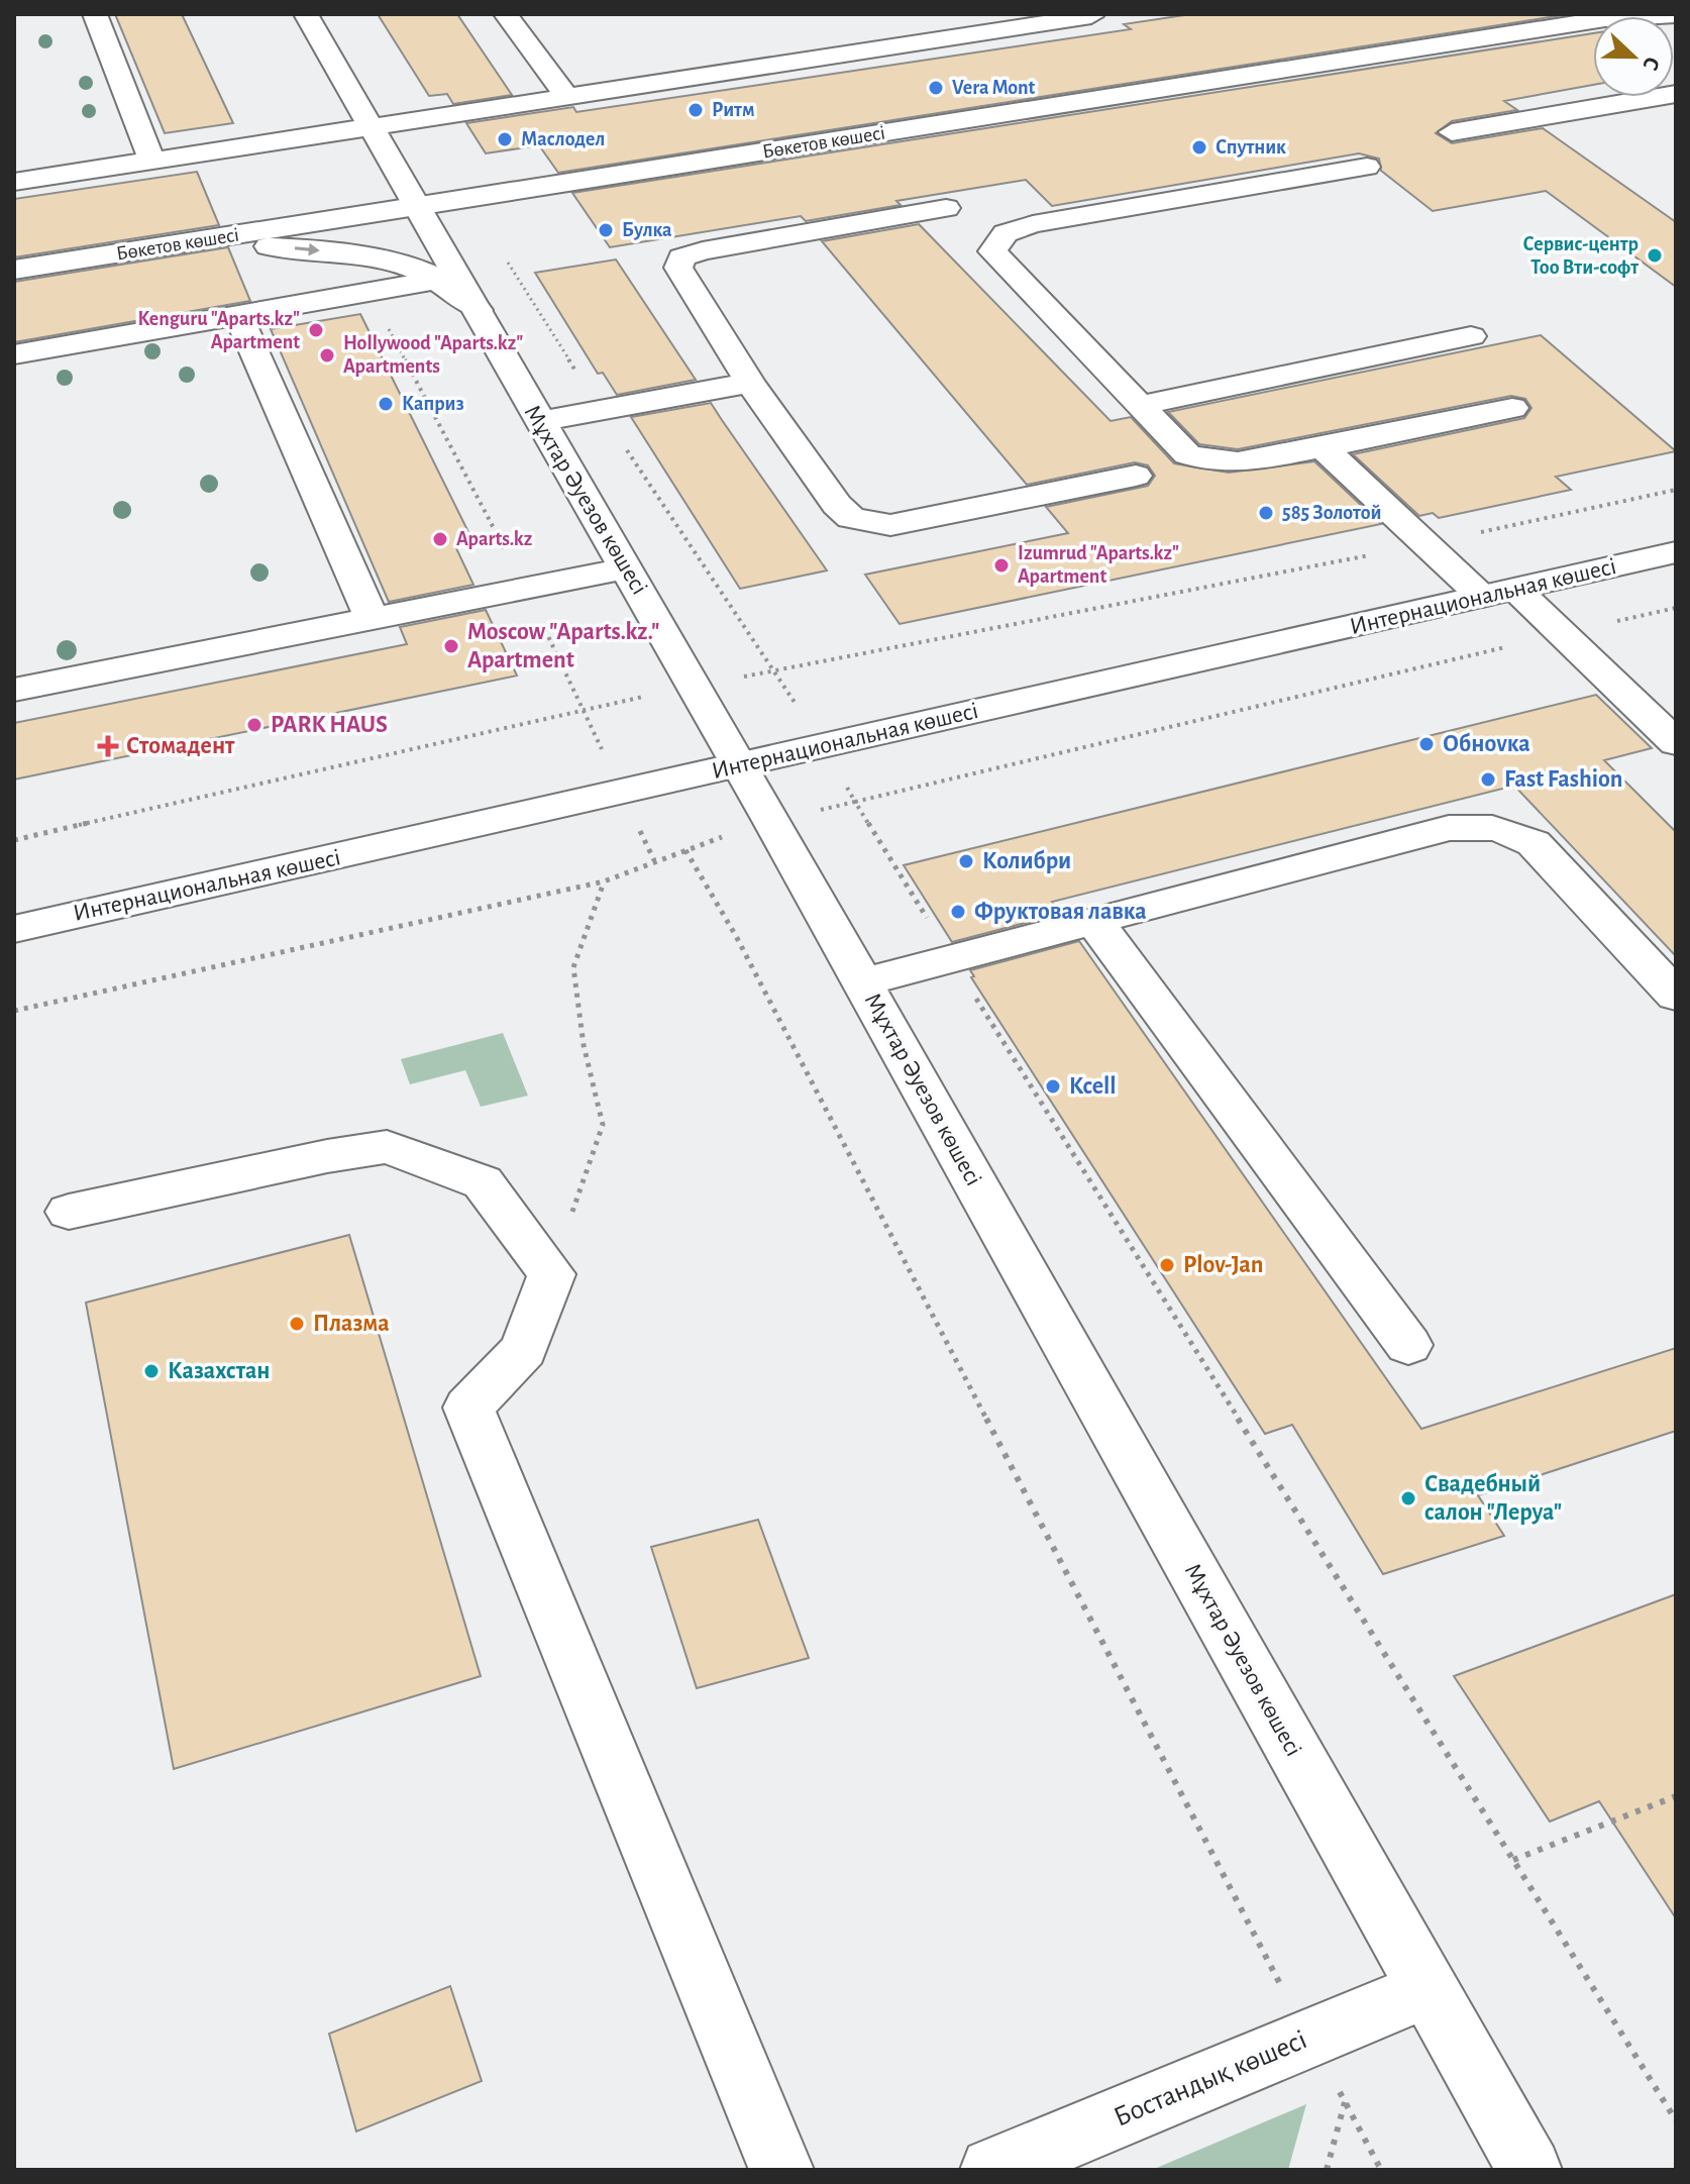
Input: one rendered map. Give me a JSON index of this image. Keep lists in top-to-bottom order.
{
  "streets": {
    "main road": [
      "Бөкетов көшесі",
      "Мұхтар Әуезов көшесі",
      "Интернациональная көшесі",
      "Бостандық көшесі"
    ]
  },
  "crossings": [
    ["Мұхтар Әуезов көшесі", "Интернациональная көшесі"],
    ["Мұхтар Әуезов көшесі", "Бостандық көшесі"]
  ],
  "places": {
    "other": [
      "Vera Mont",
      "Ритм",
      "Маслодел",
      "Спутник",
      "Булка",
      "Сервис-центр Тоо Вти-софт",
      "Kenguru \"Aparts.kz\" Apartment",
      "Hollywood \"Aparts.kz\" Apartments",
      "Каприз",
      "585 Золотой",
      "Aparts.kz",
      "Izumrud \"Aparts.kz\" Apartment",
      "Moscow \"Aparts.kz.\" Apartment",
      "PARK HAUS",
      "Обноvка",
      "Fast Fashion",
      "Колибри",
      "Фруктовая лавка",
      "Kcell",
      "Plov-Jan",
      "Плазма",
      "Казахстан",
      "Свадебный салон \"Леруа\""
    ],
    "health": ["Стомадент"]
  },
  "north": "right"
}
